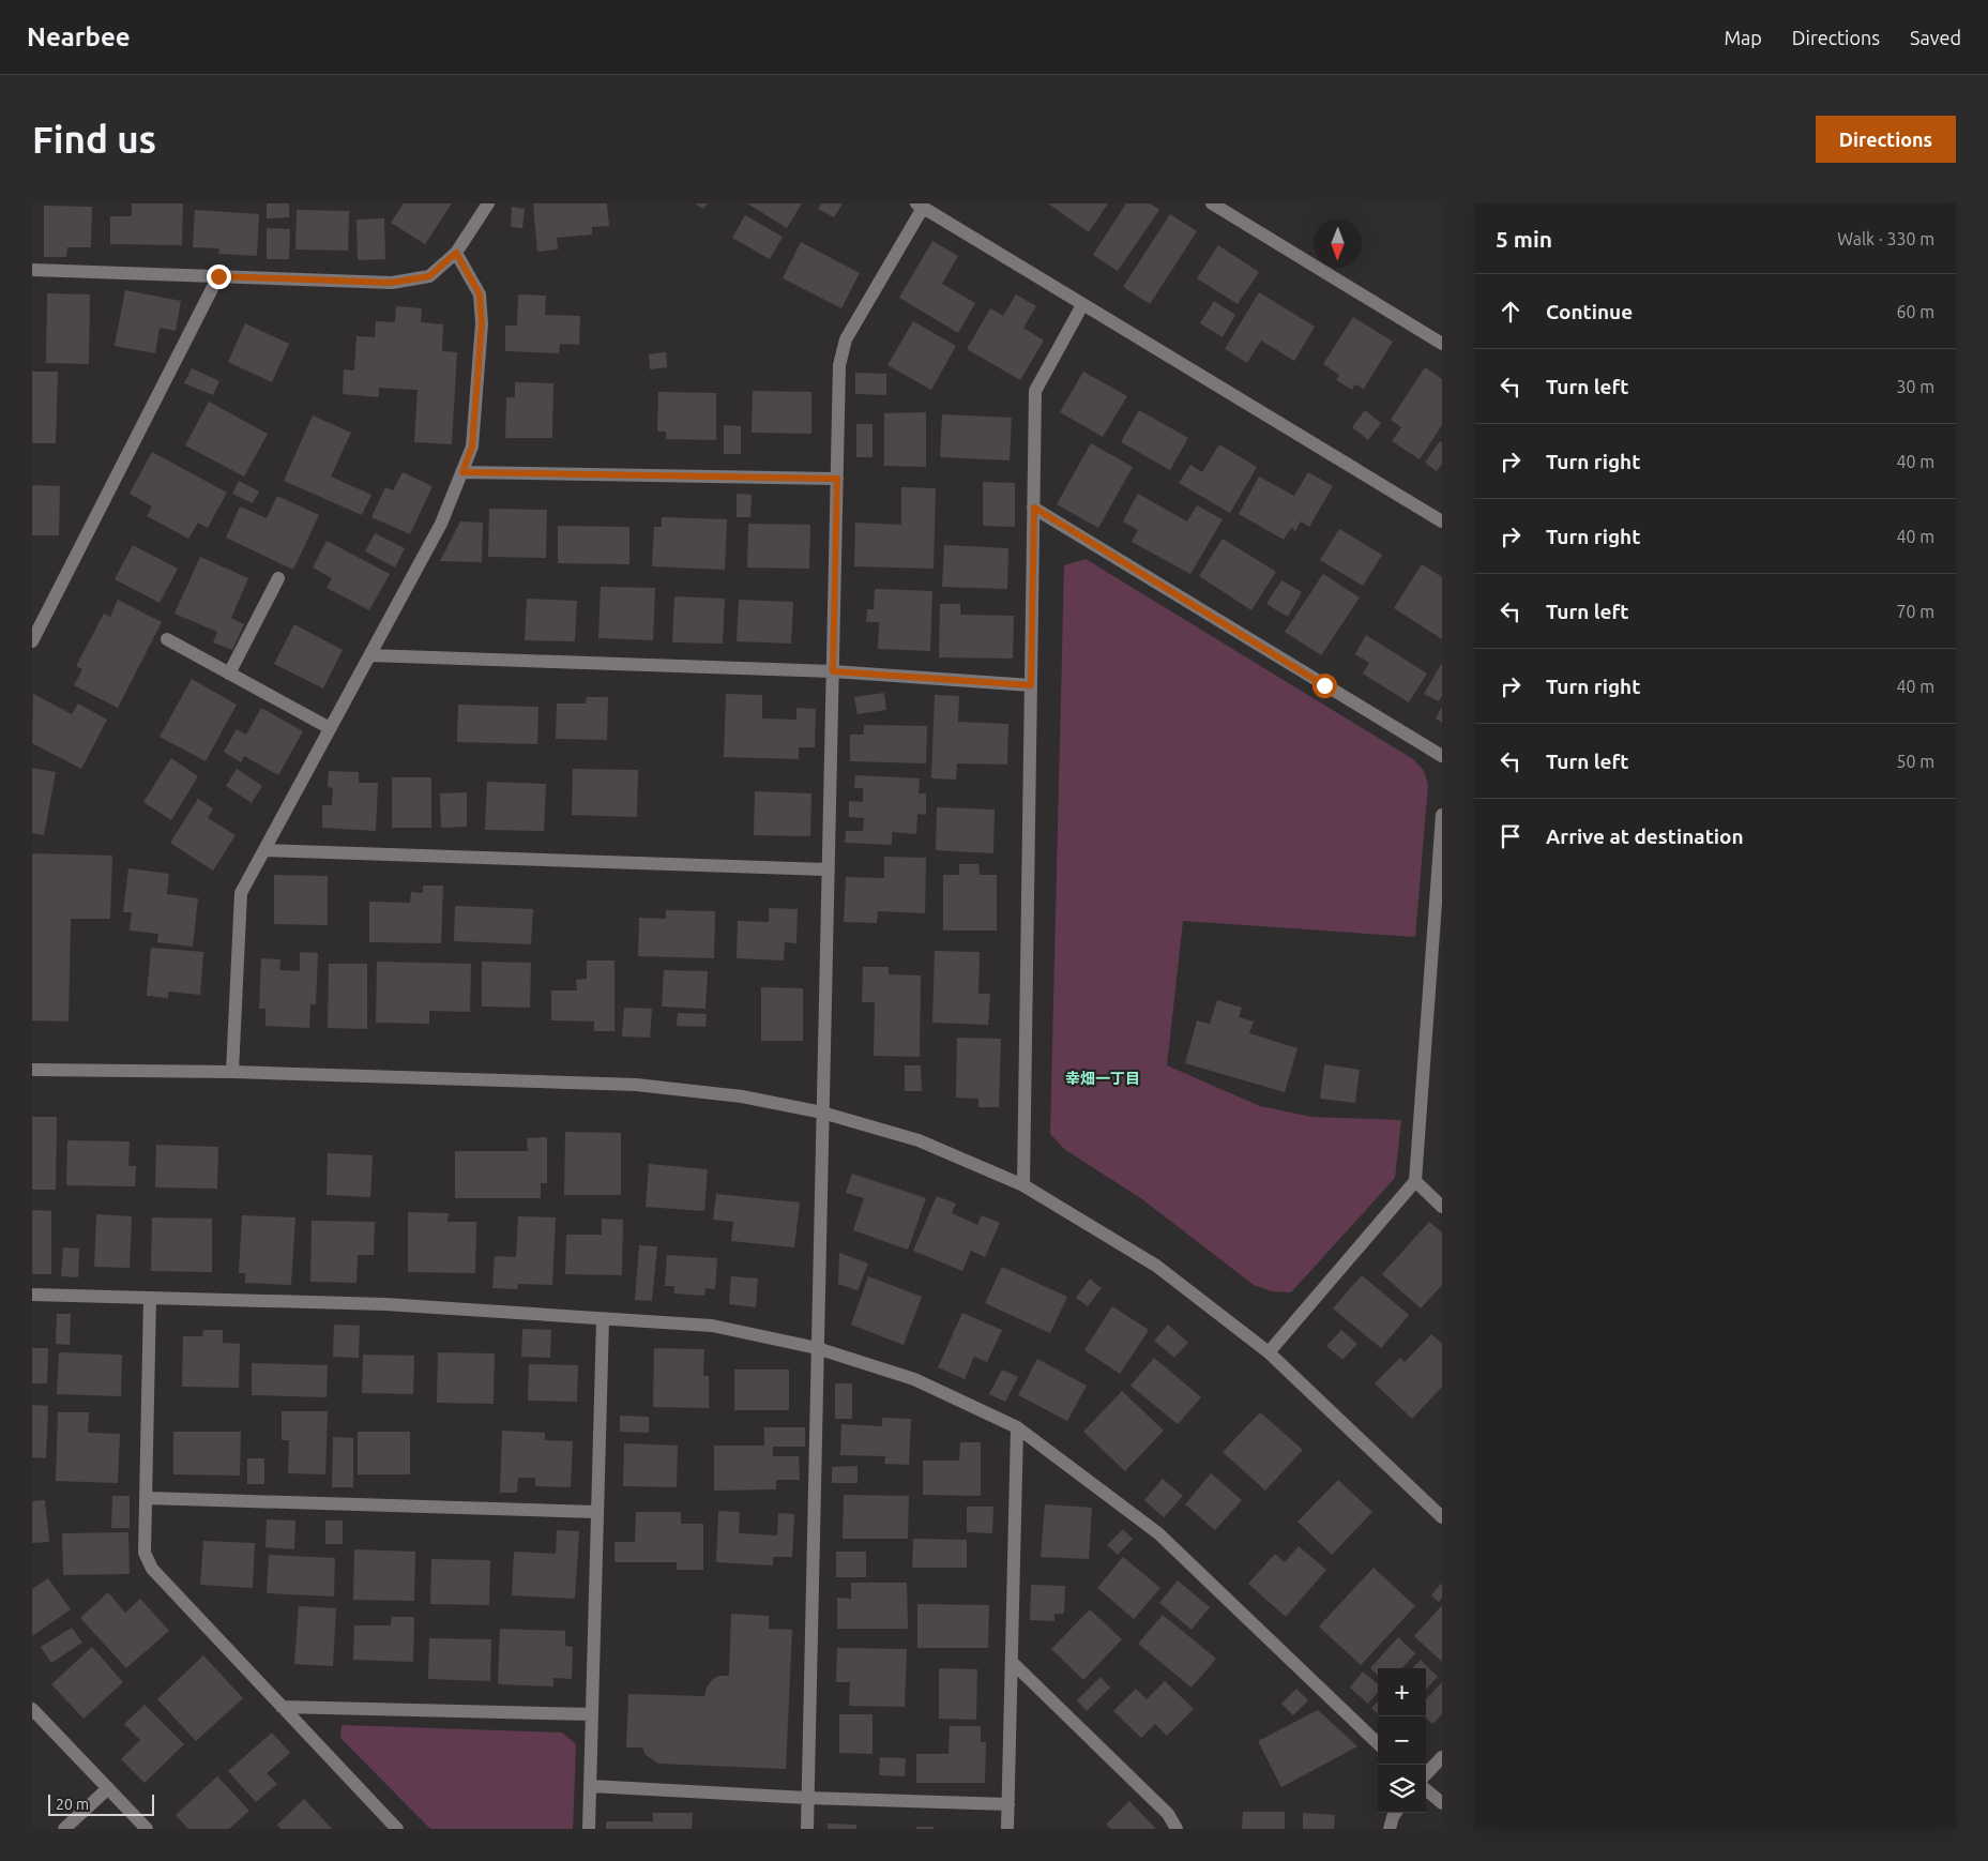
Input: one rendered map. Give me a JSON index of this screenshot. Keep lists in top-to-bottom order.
{
  "districts": ["幸畑一丁目"],
  "scale_bar": "20 m",
  "north": "bottom",
  "page": {
    "header": "Nearbee",
    "nav": ["Map", "Directions", "Saved"],
    "buttons": "Directions",
    "title": "Find us",
    "heading": ["5 min", "Walk · 330 m"],
    "list": [
      ["Continue", "60 m"],
      ["Turn left", "30 m"],
      ["Turn right", "40 m"],
      ["Turn right", "40 m"],
      ["Turn left", "70 m"],
      ["Turn right", "40 m"],
      ["Turn left", "50 m"],
      "Arrive at destination"
    ],
    "map_buttons": ["+", "−"],
    "scale": "20 m"
  }
}
